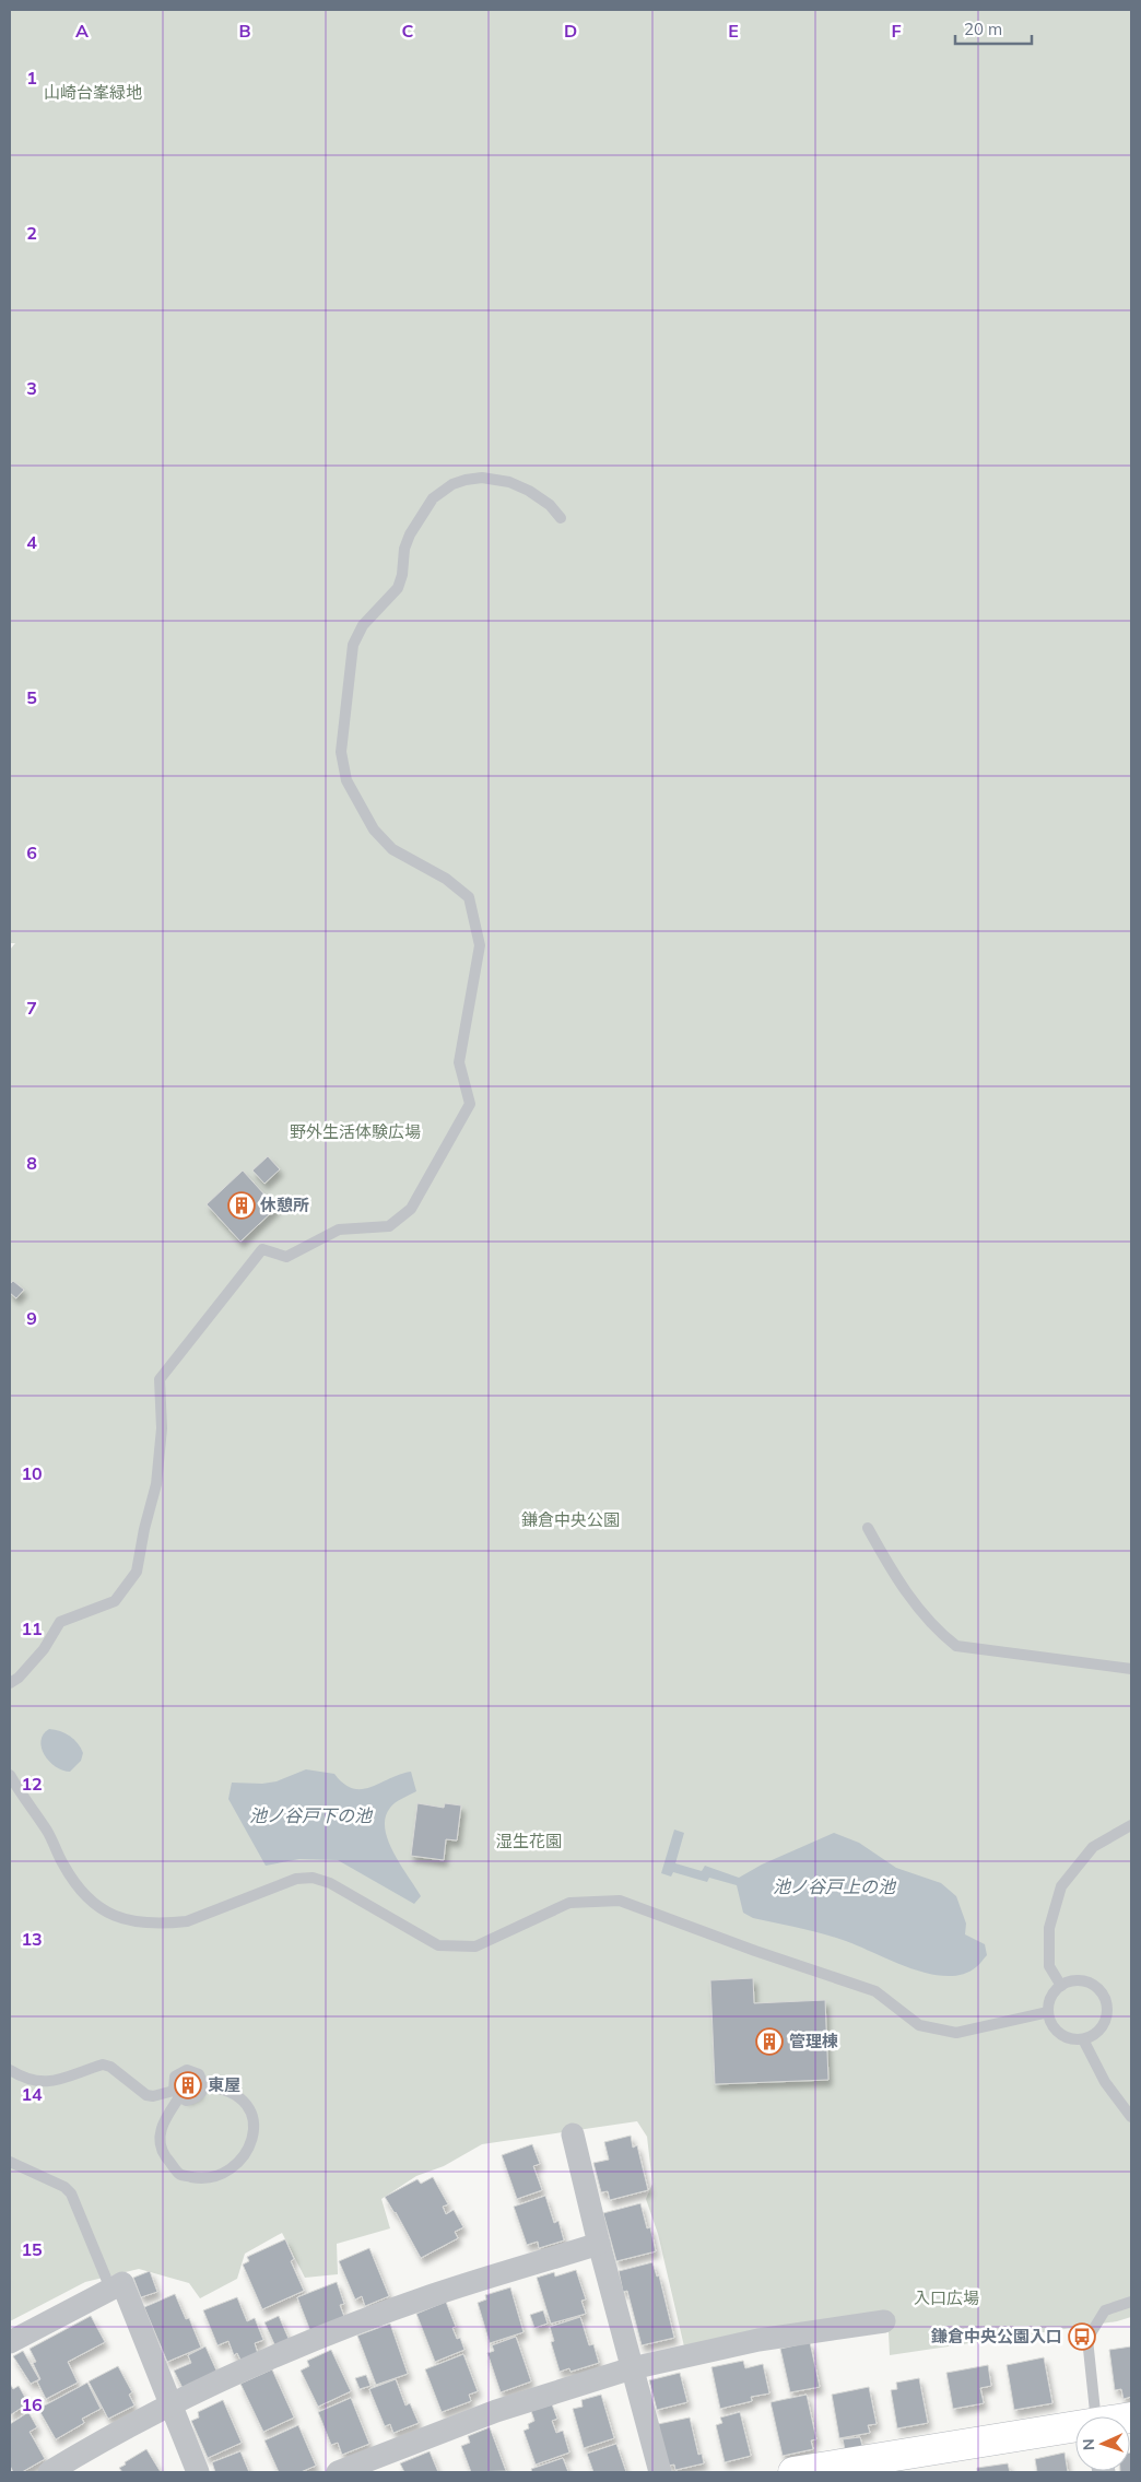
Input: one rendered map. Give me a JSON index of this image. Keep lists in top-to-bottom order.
{
  "water": ["池ノ谷戸下の池", "池ノ谷戸上の池"],
  "parks": [
    "山崎台峯緑地",
    "野外生活体験広場",
    "鎌倉中央公園",
    "湿生花園",
    "入口広場"
  ],
  "places": {
    "building": ["休憩所", "管理棟", "東屋"],
    "bus stop": ["鎌倉中央公園入口"]
  },
  "scale_bar": "20 m",
  "north": "left",
  "grid": {
    "columns": [
      "A",
      "B",
      "C",
      "D",
      "E",
      "F"
    ],
    "rows": [
      "1",
      "2",
      "3",
      "4",
      "5",
      "6",
      "7",
      "8",
      "9",
      "10",
      "11",
      "12",
      "13",
      "14",
      "15",
      "16"
    ]
  }
}
